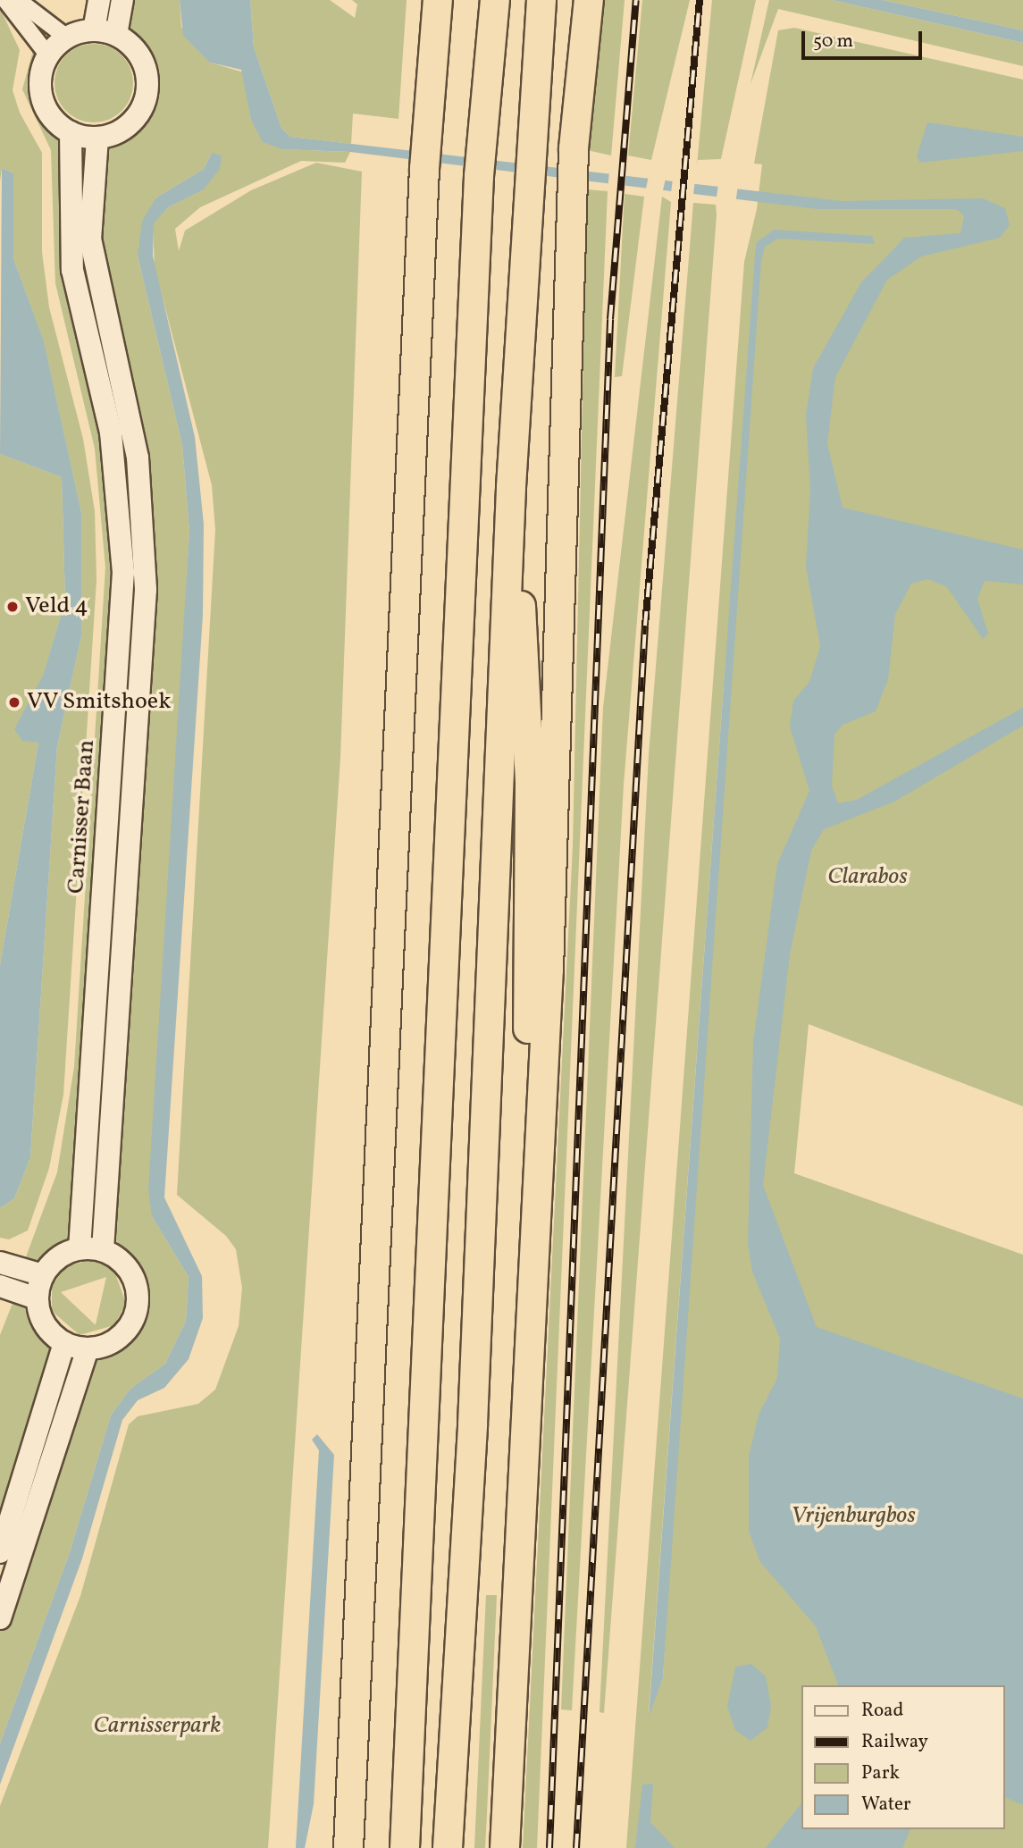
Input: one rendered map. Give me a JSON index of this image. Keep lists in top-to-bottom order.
{
  "streets": {
    "main road": ["Carnisser Baan"]
  },
  "parks": ["Clarabos", "Vrijenburgbos", "Carnisserpark"],
  "places": ["Veld 4", "VV Smitshoek"],
  "legend": [
    "Road",
    "Railway",
    "Park",
    "Water"
  ],
  "scale_bar": "50 m"
}
